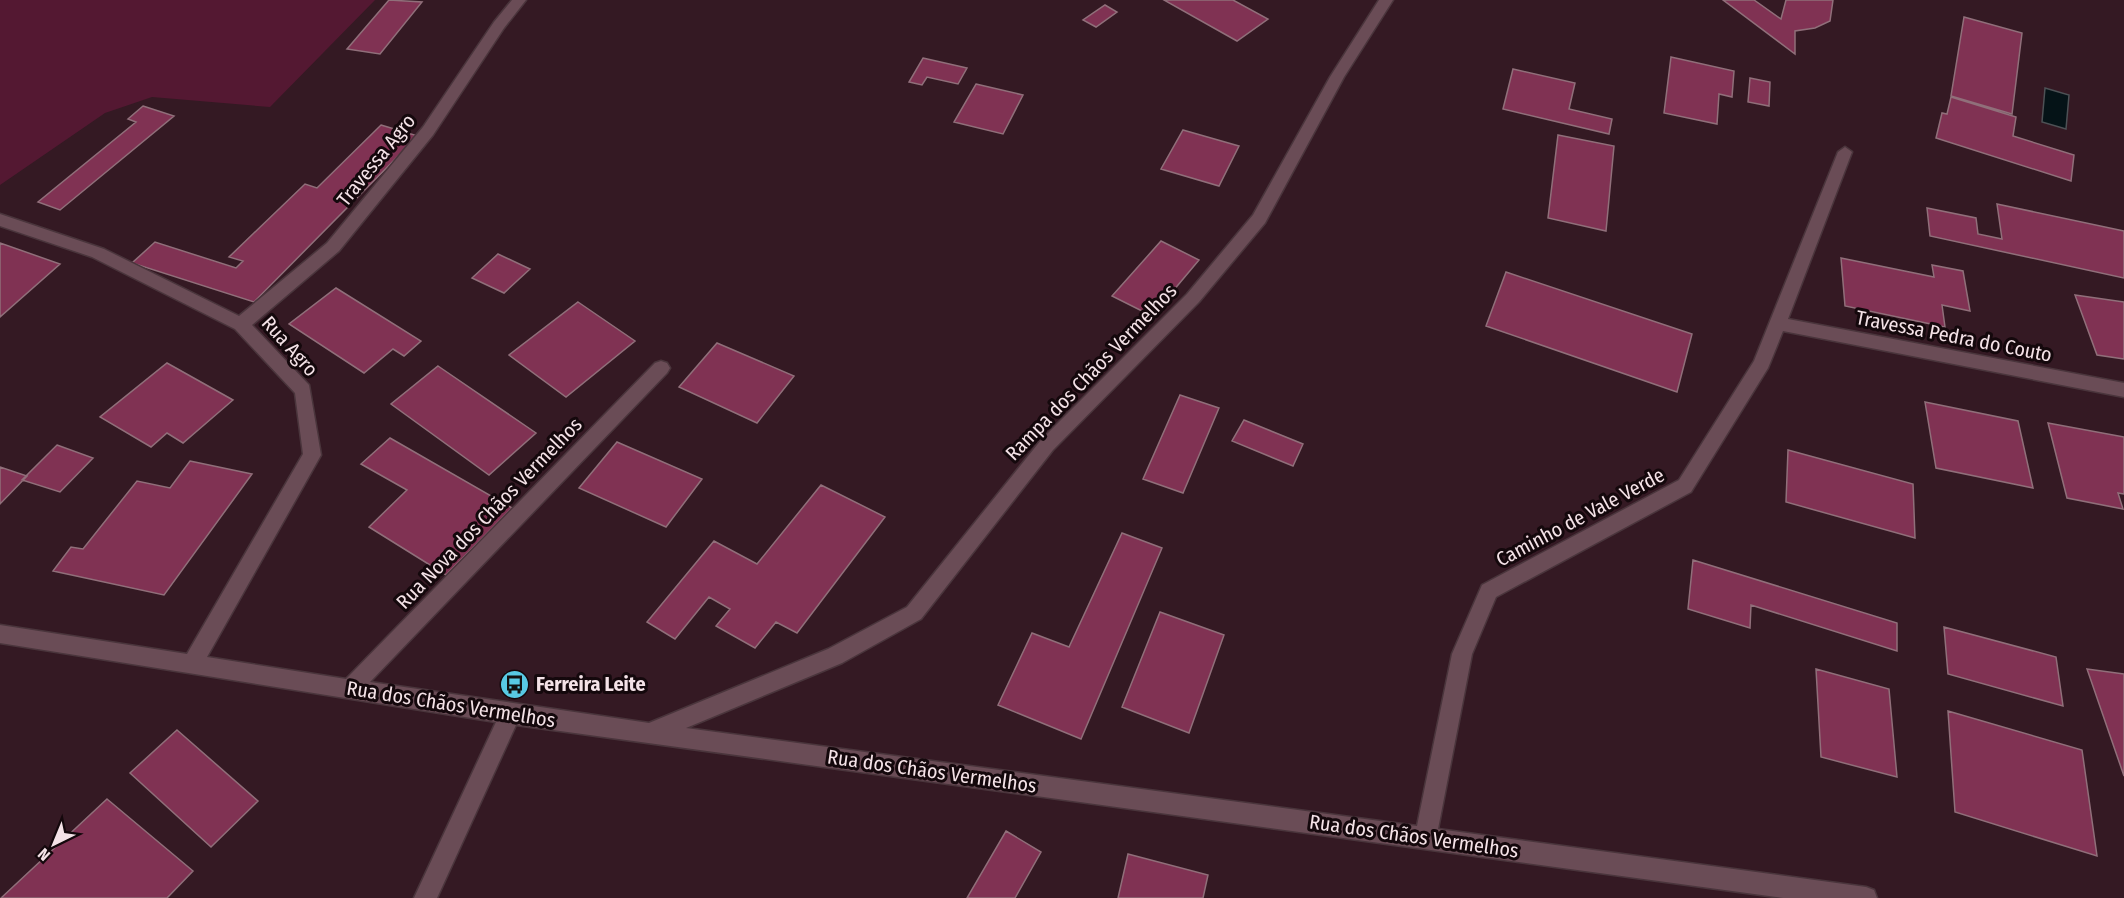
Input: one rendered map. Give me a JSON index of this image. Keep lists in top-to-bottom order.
{
  "streets": {
    "street": [
      "Travessa Agro",
      "Travessa Pedra do Couto",
      "Rua Agro",
      "Rampa dos Chãos Vermelhos",
      "Rua Nova dos Chãos Vermelhos",
      "Caminho de Vale Verde",
      "Rua dos Chãos Vermelhos"
    ]
  },
  "crossings": [
    ["Travessa Agro", "Rua Agro"],
    ["Travessa Pedra do Couto", "Caminho de Vale Verde"],
    ["Rua Agro", "Rua dos Chãos Vermelhos"],
    ["Rampa dos Chãos Vermelhos", "Rua dos Chãos Vermelhos"],
    ["Rua Nova dos Chãos Vermelhos", "Rua dos Chãos Vermelhos"],
    ["Caminho de Vale Verde", "Rua dos Chãos Vermelhos"]
  ],
  "places": {
    "bus stop": ["Ferreira Leite"]
  },
  "north": "bottom left"
}
